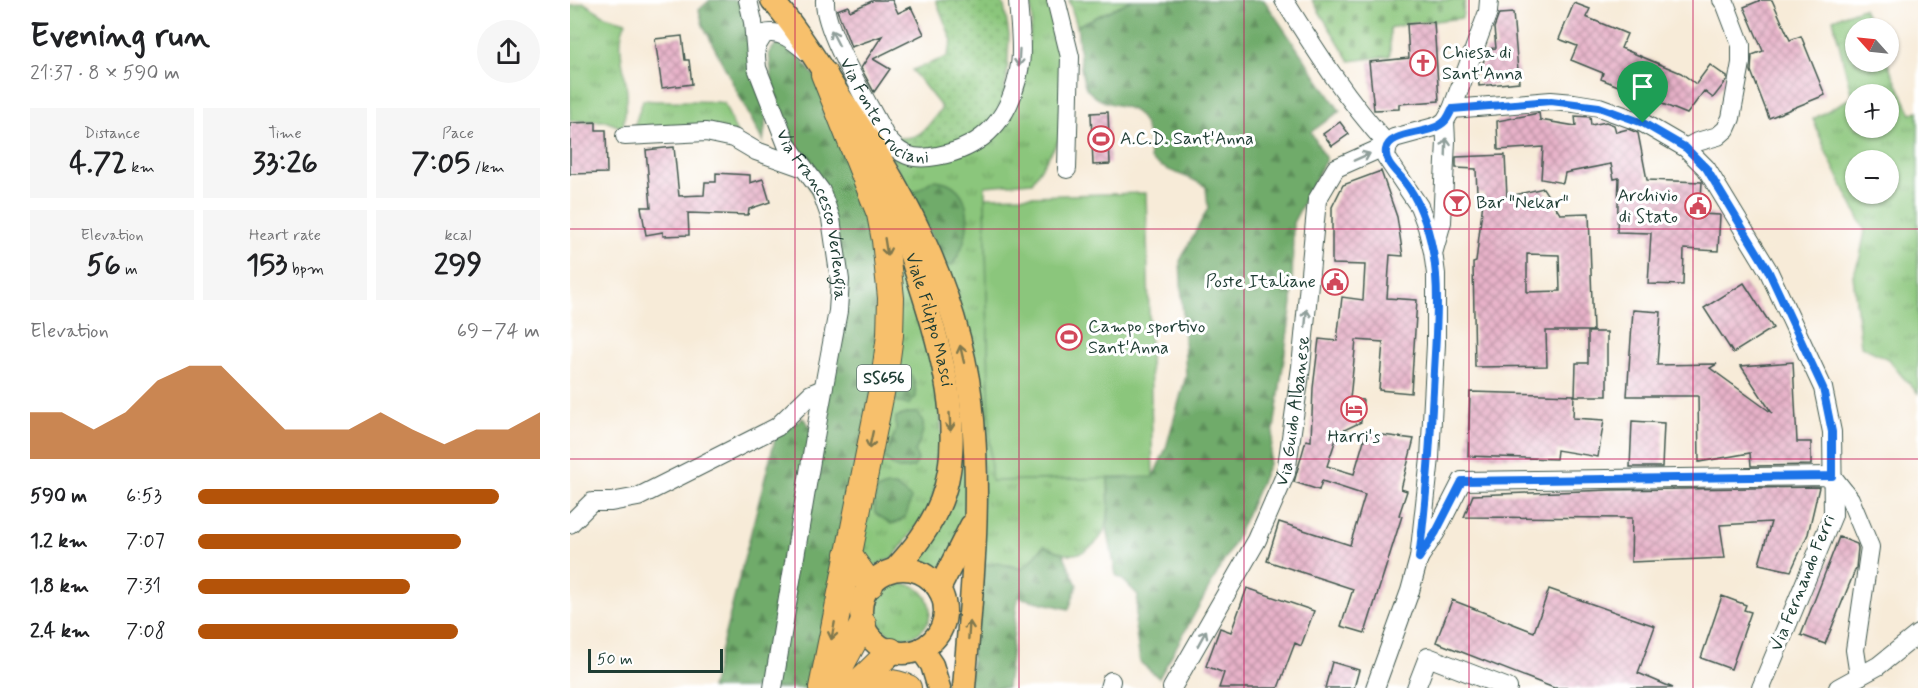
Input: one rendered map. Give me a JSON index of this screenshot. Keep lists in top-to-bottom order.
{
  "streets": {
    "highway": ["SS656"],
    "main road": ["Viale Filippo Masci"],
    "street": [
      "Via Fonte Cruciani",
      "Via Francesco Verlengia",
      "Via Guido Albanese",
      "Via Fernando Ferri"
    ]
  },
  "crossings": [
    ["Viale Filippo Masci", "SS656"],
    ["Via Guido Albanese", "Via Fernando Ferri"]
  ],
  "places": {
    "church": ["Chiesa di Sant'Anna"],
    "sports": ["A.C.D. Sant'Anna", "Campo sportivo Sant'Anna"],
    "bar": ["Bar \"Nekar\""],
    "public building": ["Archivio di Stato", "Poste Italiane"],
    "hotel": ["Harri's"]
  },
  "scale_bar": "50 m",
  "north": "top left",
  "page": {
    "heading": ["Evening run", "21:37 · 8 × 590 m"],
    "map_buttons": ["+", "−"],
    "stats": [
      ["Distance", "4.72 km"],
      ["Time", "33:26"],
      ["Pace", "7:05 /km"],
      ["Elevation", "56 m"],
      ["Heart rate", "153 bpm"],
      ["kcal", "299"]
    ],
    "chart": ["Elevation", "69–74 m"],
    "list": [
      {
        "name": "590 m",
        "note": "6:53"
      },
      {
        "name": "1.2 km",
        "note": "7:07"
      },
      {
        "name": "1.8 km",
        "note": "7:31"
      },
      {
        "name": "2.4 km",
        "note": "7:08"
      }
    ],
    "scale": "50 m"
  }
}
